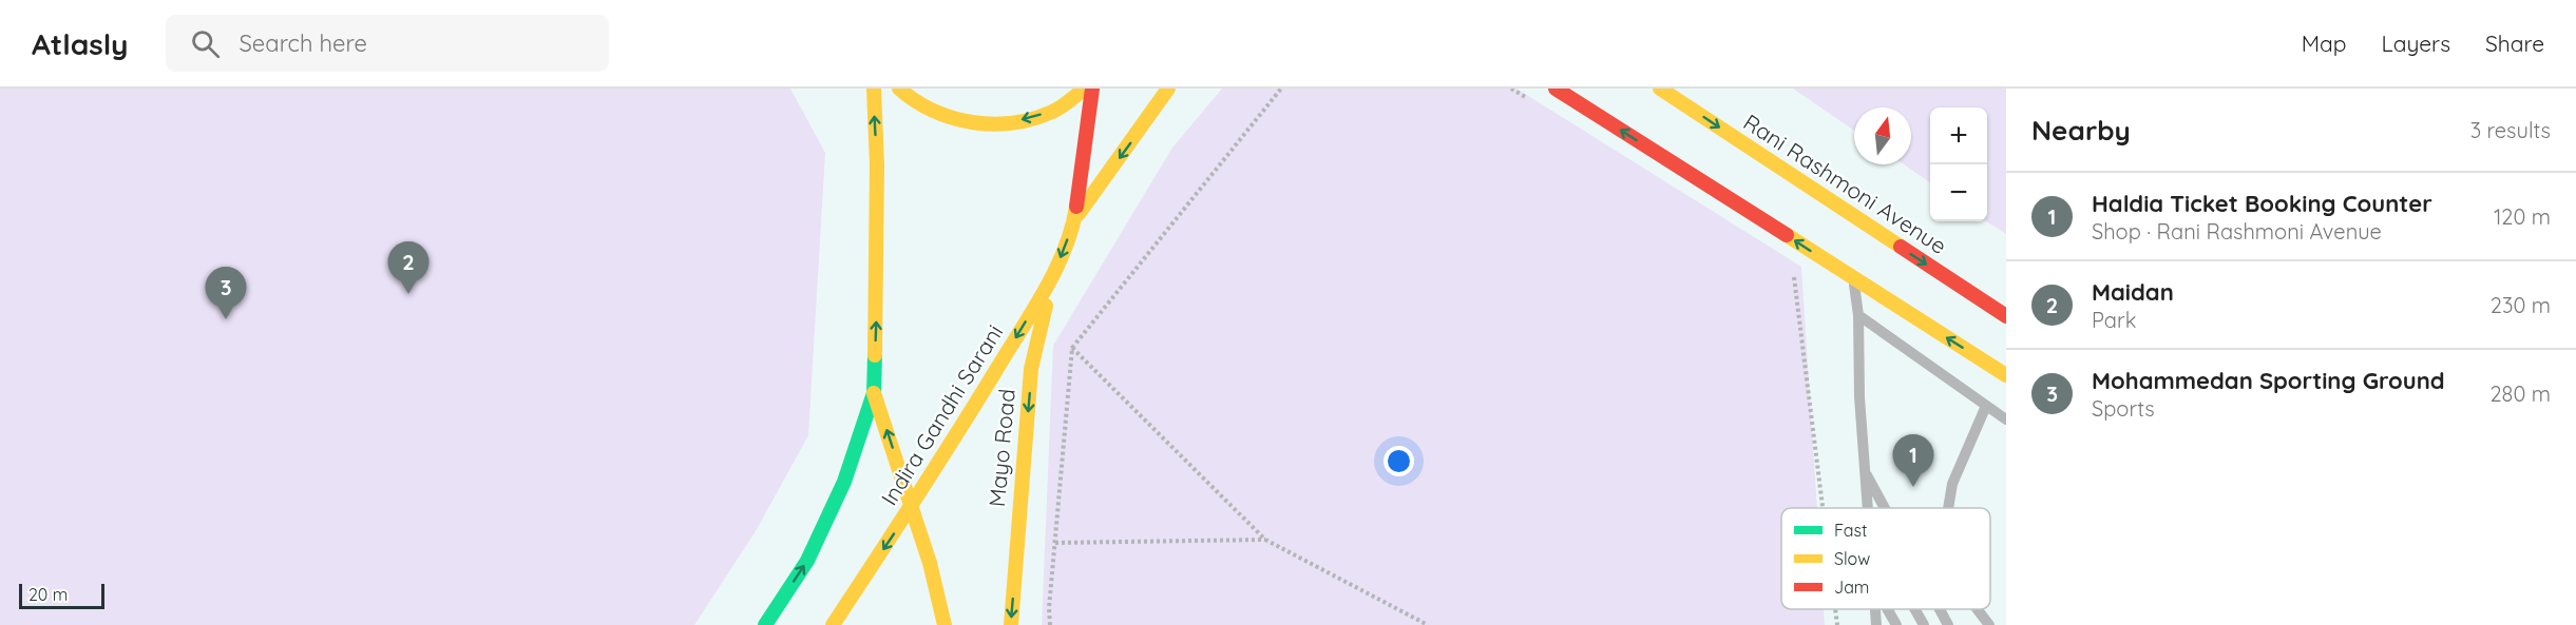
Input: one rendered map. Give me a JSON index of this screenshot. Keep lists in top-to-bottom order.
{
  "streets": {
    "main road": ["Rani Rashmoni Avenue", "Indira Gandhi Sarani", "Mayo Road"]
  },
  "crossings": [
    ["Indira Gandhi Sarani", "Mayo Road"]
  ],
  "legend": ["Fast", "Slow", "Jam"],
  "scale_bar": "20 m",
  "north": "top",
  "page": {
    "header": "Atlasly",
    "search": "Search here",
    "nav": ["Map", "Layers", "Share"],
    "heading": ["Nearby", "3 results"],
    "map_buttons": ["+", "−"],
    "list": [
      {
        "mark": "1",
        "name": "Haldia Ticket Booking Counter",
        "note": "Shop · Rani Rashmoni Avenue",
        "value": "120 m"
      },
      {
        "mark": "2",
        "name": "Maidan",
        "note": "Park",
        "value": "230 m"
      },
      {
        "mark": "3",
        "name": "Mohammedan Sporting Ground",
        "note": "Sports",
        "value": "280 m"
      }
    ],
    "pins": ["2", "3", "1"],
    "scale": "20 m"
  }
}
